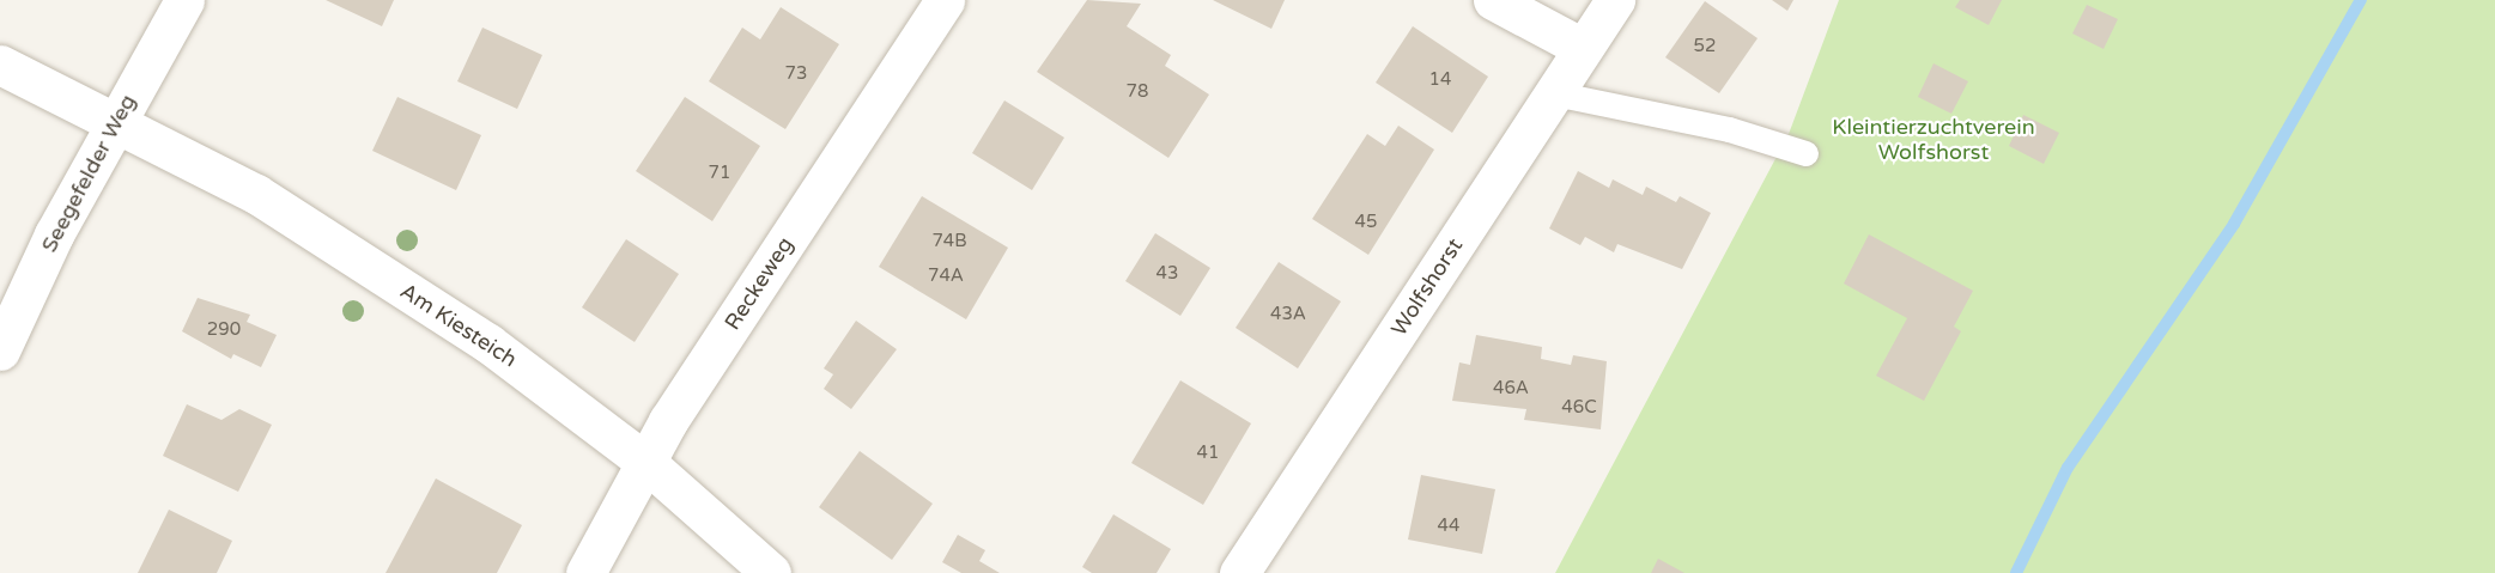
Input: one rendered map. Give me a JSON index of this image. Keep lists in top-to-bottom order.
{
  "streets": {
    "street": [
      "Seegefelder Weg",
      "Reckeweg",
      "Wolfshorst",
      "Am Kiesteich"
    ]
  },
  "crossings": [
    ["Seegefelder Weg", "Am Kiesteich"],
    ["Reckeweg", "Am Kiesteich"]
  ],
  "parks": ["Kleintierzuchtverein Wolfshorst"],
  "house_numbers": [
    "52",
    "73",
    "14",
    "78",
    "71",
    "45",
    "74B",
    "43",
    "74A",
    "43A",
    "290",
    "46A",
    "46C",
    "41",
    "44"
  ]
}
